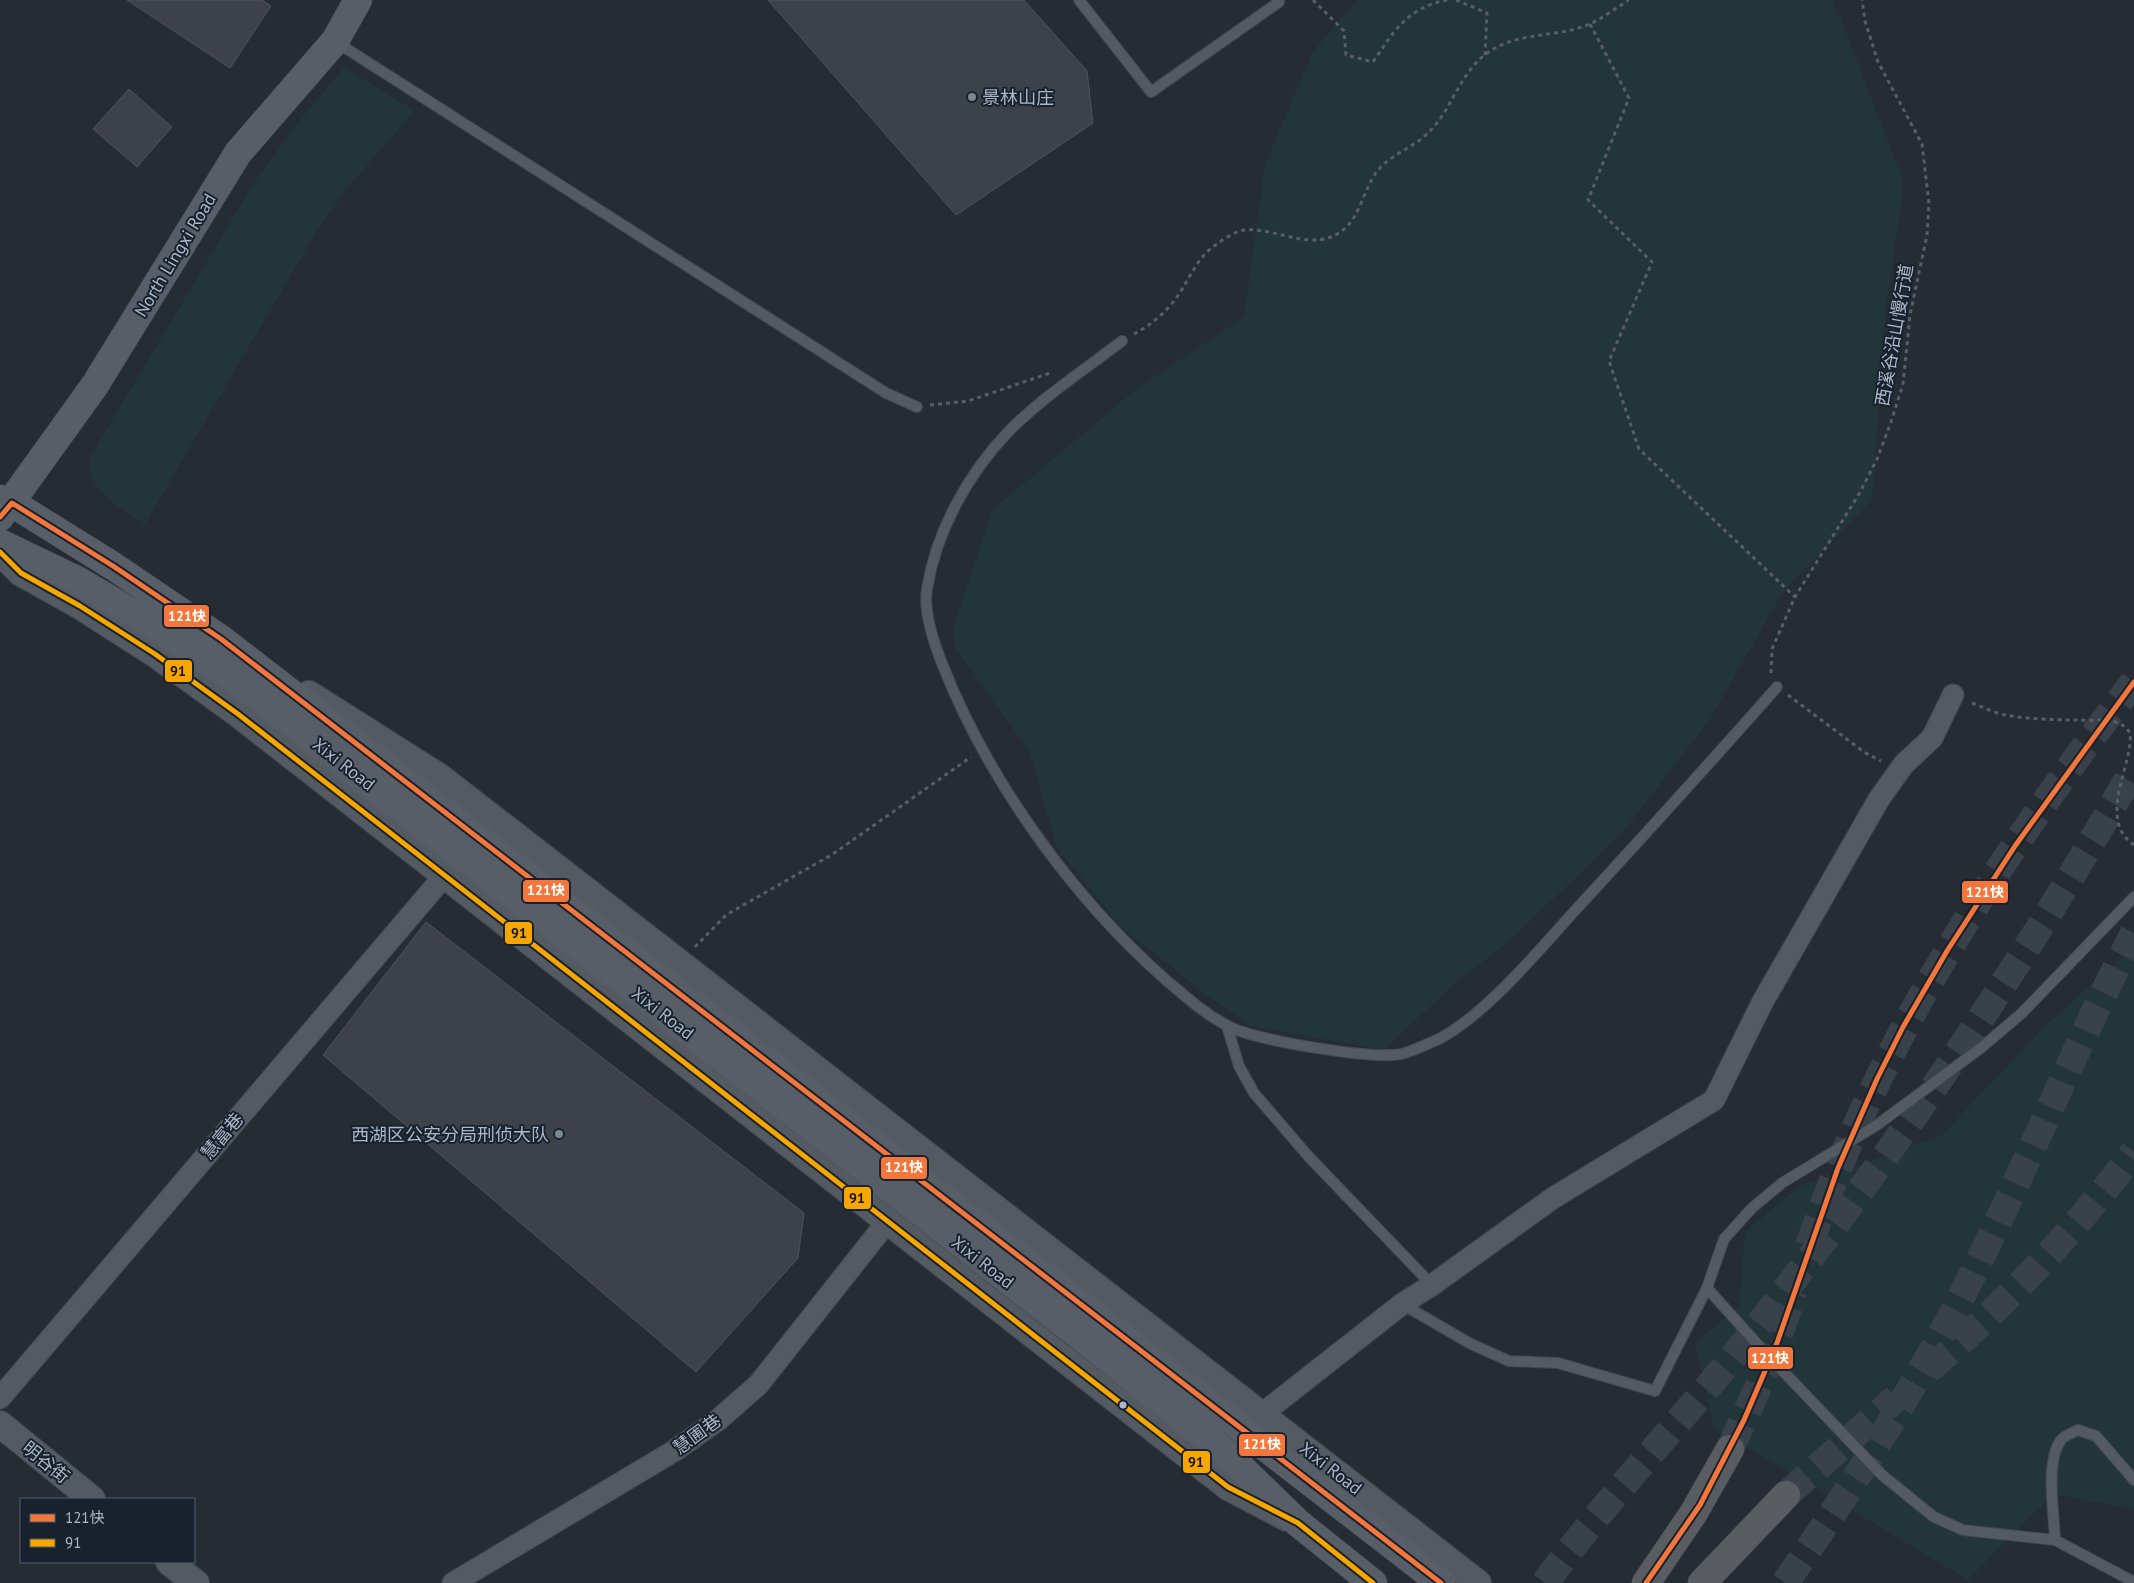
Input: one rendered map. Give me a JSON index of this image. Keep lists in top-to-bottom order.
{
  "streets": {
    "main road": ["North Lingxi Road", "Xixi Road"],
    "street": ["慧富巷", "慧圃巷", "明谷街"],
    "path": ["西溪谷沿山慢行道"]
  },
  "crossings": [
    ["North Lingxi Road", "Xixi Road"],
    ["Xixi Road", "慧富巷"],
    ["Xixi Road", "慧圃巷"]
  ],
  "places": ["景林山庄", "西湖区公安分局刑侦大队"],
  "lines": ["transit line 121快", "transit line 91"],
  "legend": ["121快", "91"]
}
